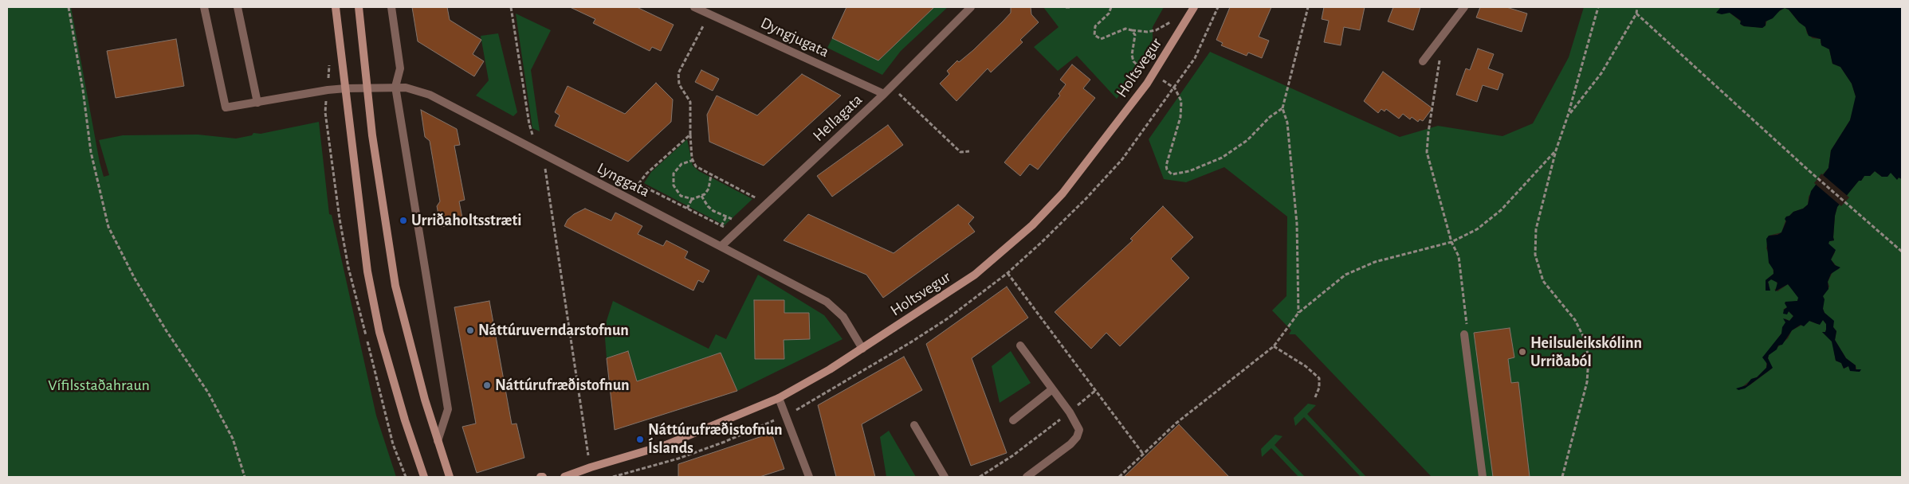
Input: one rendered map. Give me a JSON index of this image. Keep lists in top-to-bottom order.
{
  "streets": {
    "street": [
      "Dyngjugata",
      "Holtsvegur",
      "Hellagata",
      "Lynggata"
    ]
  },
  "crossings": [
    ["Dyngjugata", "Hellagata"],
    ["Holtsvegur", "Lynggata"],
    ["Hellagata", "Lynggata"]
  ],
  "parks": ["Vífilsstaðahraun"],
  "places": [
    "Urriðaholtsstræti",
    "Náttúruverndarstofnun",
    "Heilsuleikskólinn Urriðaból",
    "Náttúrufræðistofnun",
    "Náttúrufræðistofnun Íslands"
  ]
}
